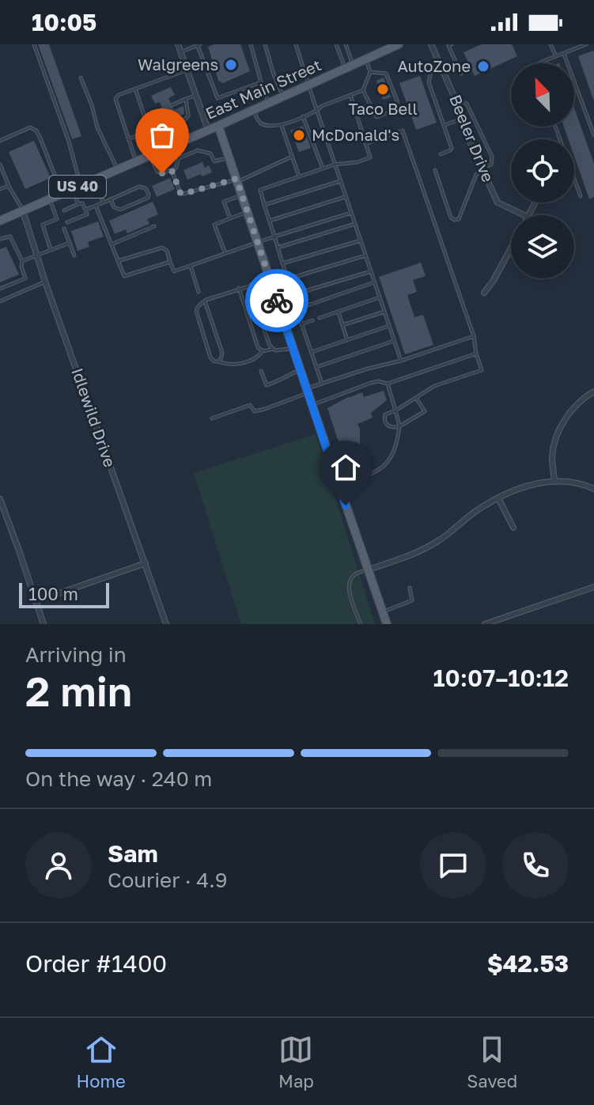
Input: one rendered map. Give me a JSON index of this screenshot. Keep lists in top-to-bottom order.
{
  "streets": {
    "main road": ["East Main Street", "US 40"],
    "street": ["Beeler Drive", "Idlewild Drive"]
  },
  "crossings": [
    ["East Main Street", "Idlewild Drive"]
  ],
  "places": [
    "Walgreens",
    "AutoZone",
    "Taco Bell",
    "McDonald's"
  ],
  "scale_bar": "100 m",
  "north": "top left",
  "page": {
    "status": "10:05",
    "scale": "100 m",
    "heading": ["2 min", "Arriving in", "10:07–10:12"],
    "panel": [
      "Sam",
      "Courier · 4.9",
      "Order #1400",
      "$42.53"
    ],
    "bar": "On the way · 240 m",
    "tabs": ["Home", "Map", "Saved"]
  }
}
